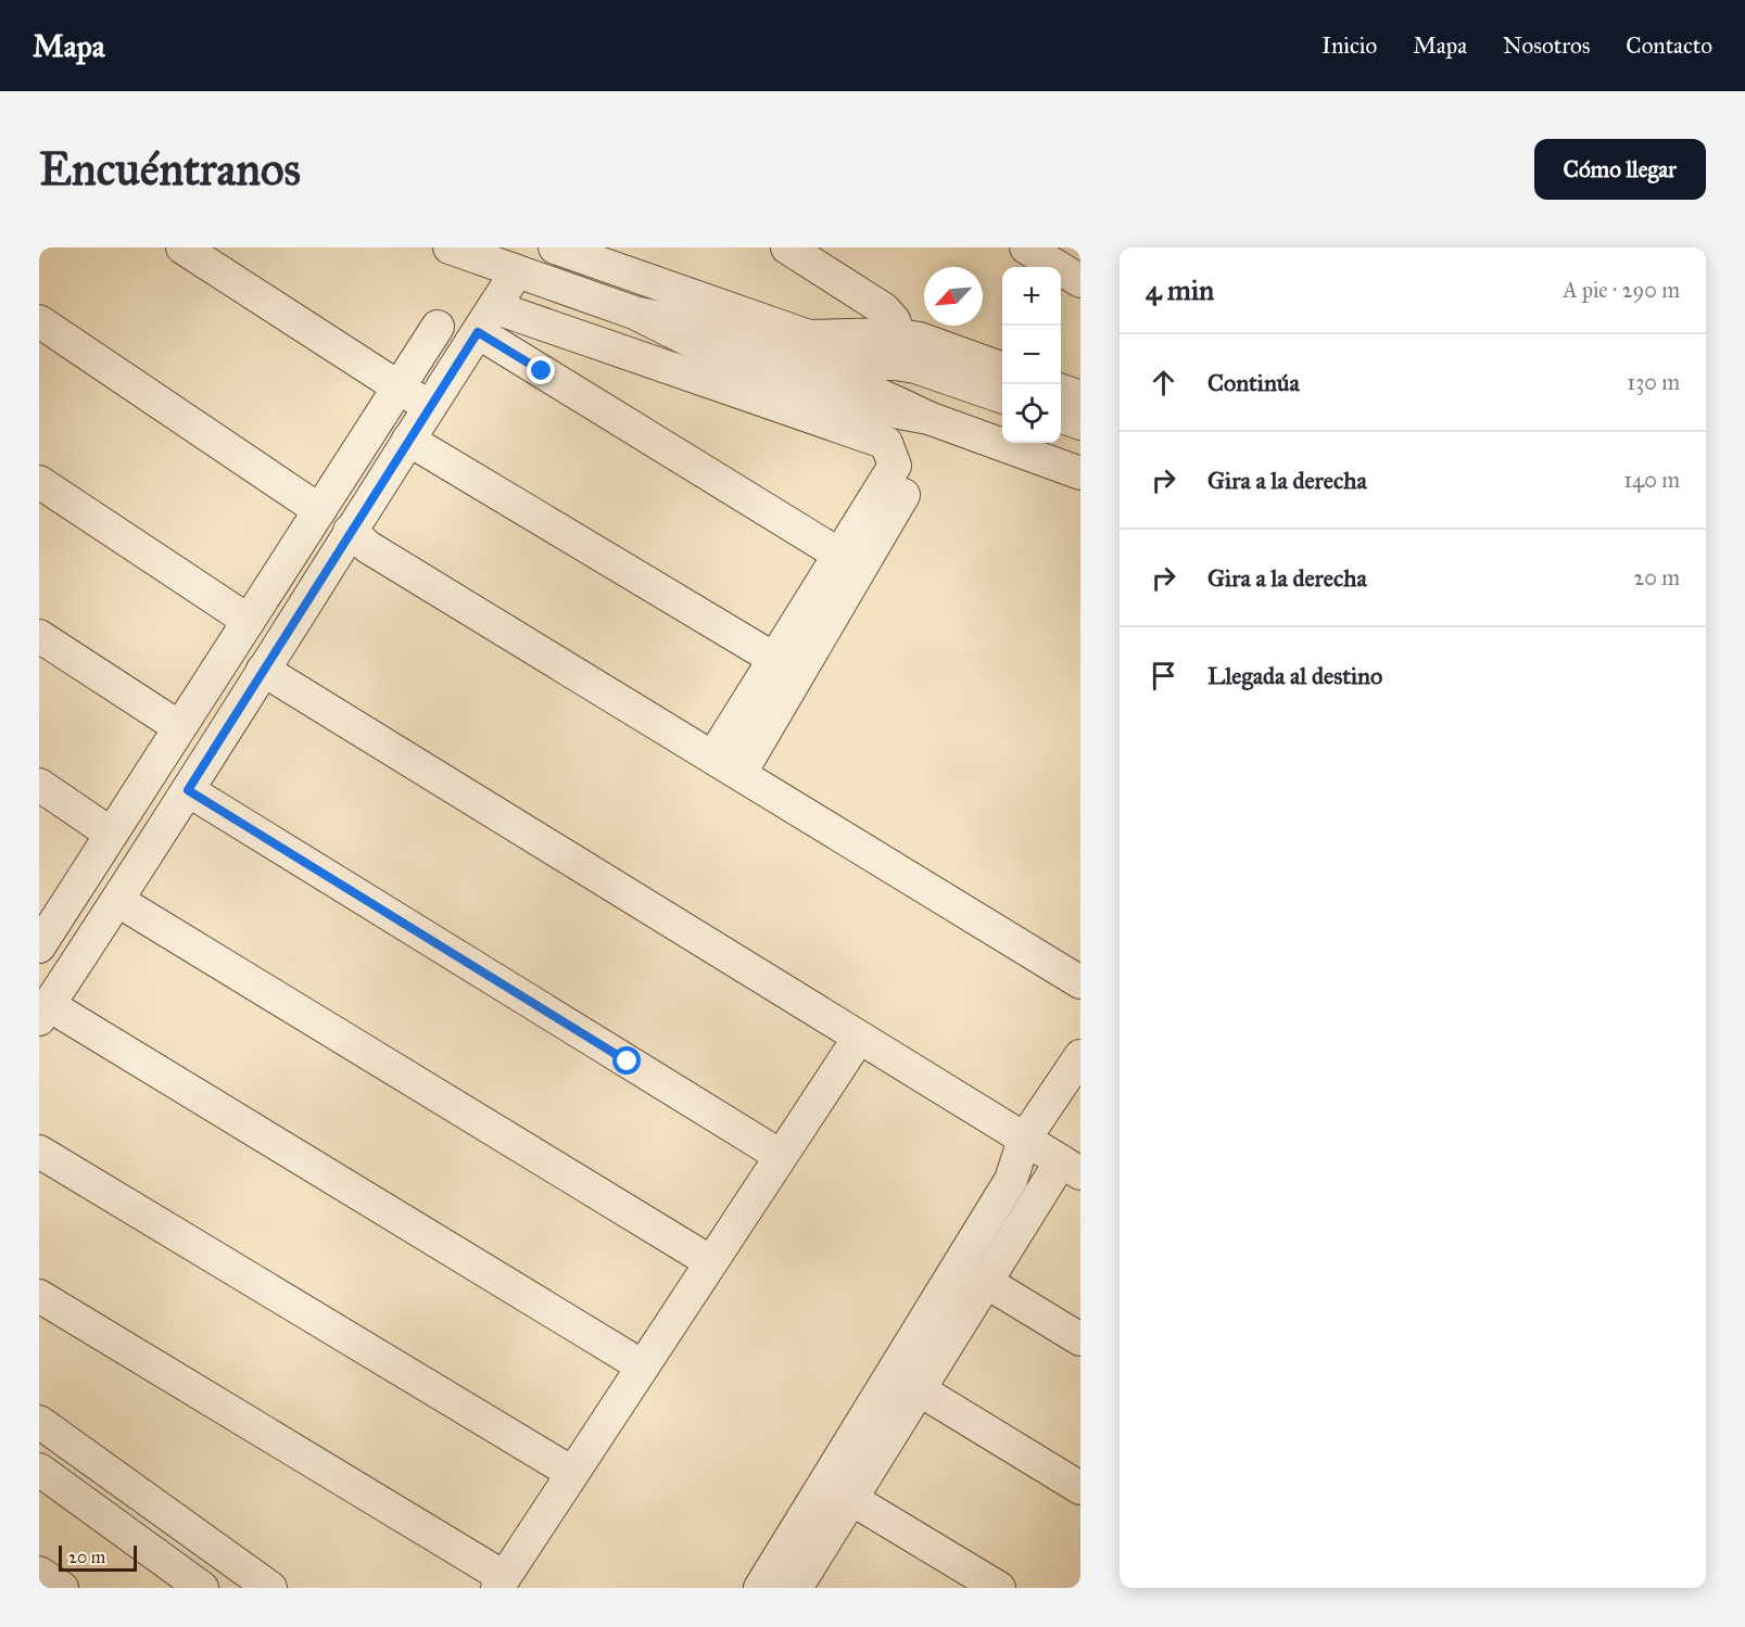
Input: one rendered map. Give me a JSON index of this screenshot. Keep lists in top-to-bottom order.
{
  "scale_bar": "20 m",
  "north": "bottom left",
  "page": {
    "header": "Mapa",
    "nav": [
      "Inicio",
      "Mapa",
      "Nosotros",
      "Contacto"
    ],
    "buttons": "Cómo llegar",
    "title": "Encuéntranos",
    "heading": ["4 min", "A pie · 290 m"],
    "map_buttons": ["+", "−"],
    "list": [
      ["Continúa", "130 m"],
      ["Gira a la derecha", "140 m"],
      ["Gira a la derecha", "20 m"],
      "Llegada al destino"
    ],
    "scale": "20 m"
  }
}
